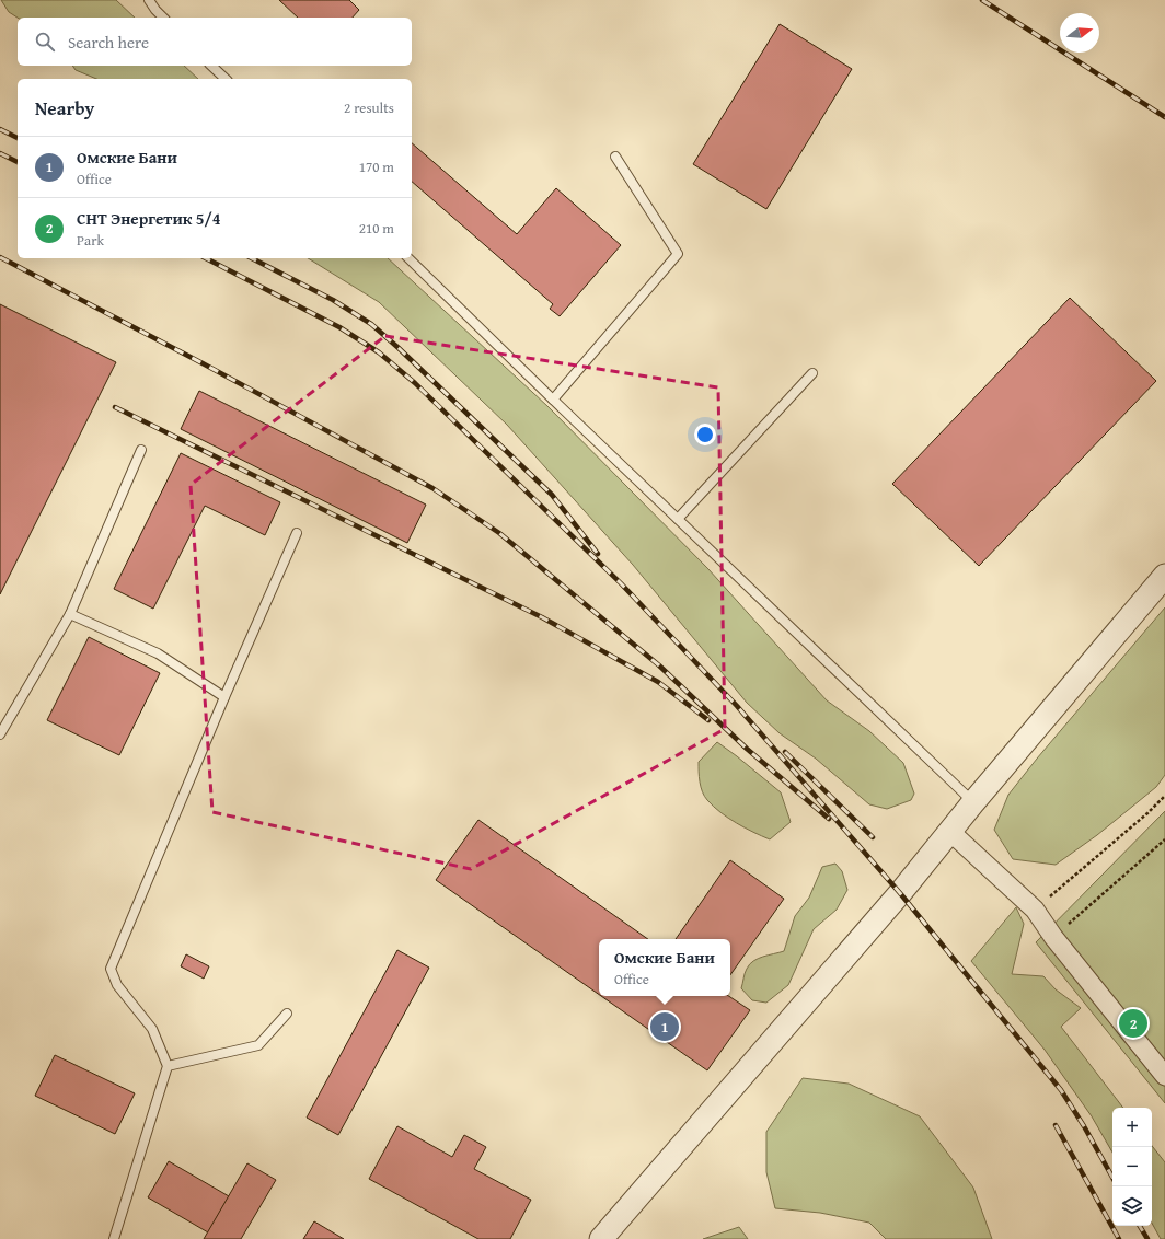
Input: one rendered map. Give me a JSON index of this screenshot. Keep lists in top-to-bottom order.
{
  "north": "right",
  "page": {
    "search": "Search here",
    "heading": ["Nearby", "2 results"],
    "list": [
      {
        "mark": "1",
        "name": "Омские Бани",
        "note": "Office",
        "value": "170 m"
      },
      {
        "mark": "2",
        "name": "СНТ Энергетик 5/4",
        "note": "Park",
        "value": "210 m"
      }
    ],
    "popup": ["Омские Бани", "Office"],
    "pins": ["2", "1"],
    "map_buttons": ["+", "−"]
  }
}
